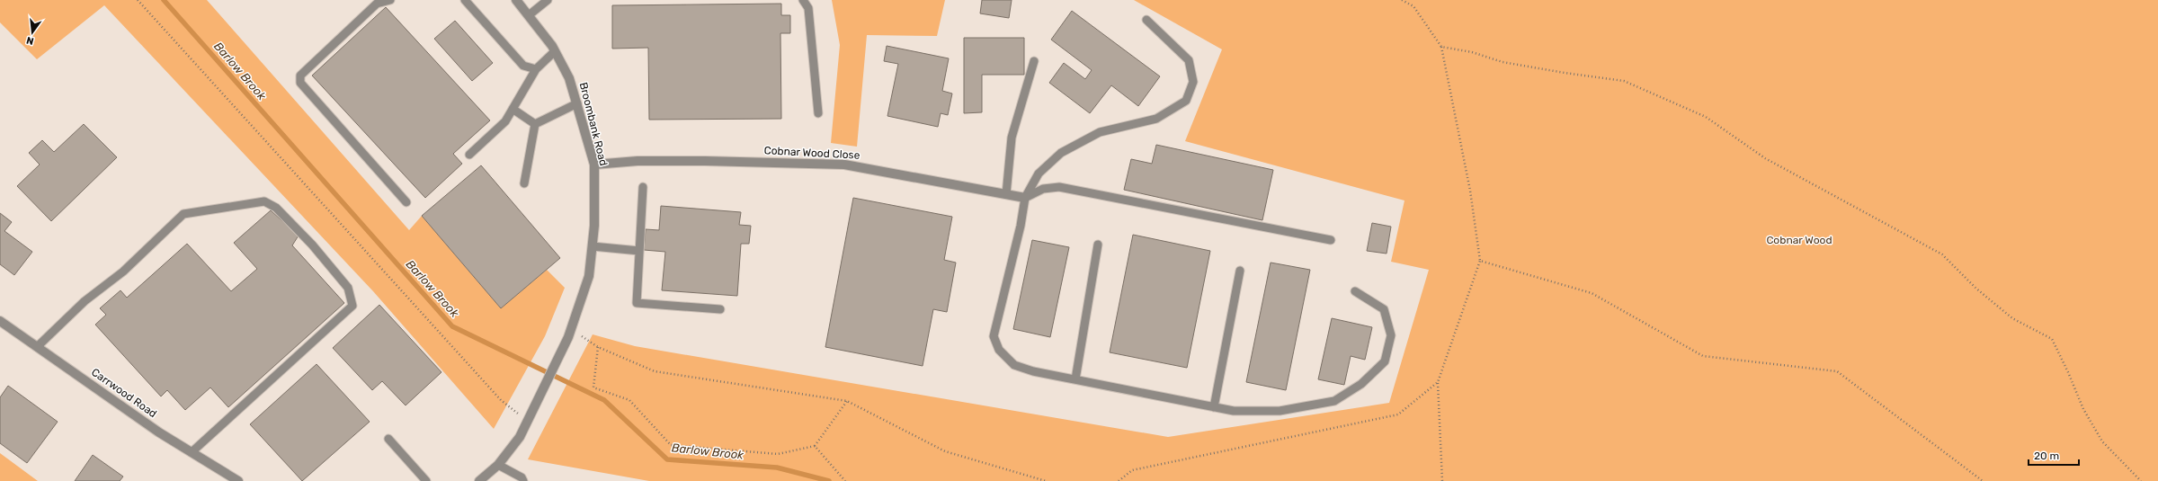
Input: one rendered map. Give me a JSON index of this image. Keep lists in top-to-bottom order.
{
  "streets": {
    "street": ["Broombank Road", "Cobnar Wood Close", "Carrwood Road"]
  },
  "crossings": [
    ["Broombank Road", "Cobnar Wood Close"]
  ],
  "water": ["Barlow Brook"],
  "parks": ["Cobnar Wood"],
  "scale_bar": "20 m",
  "north": "bottom"
}
